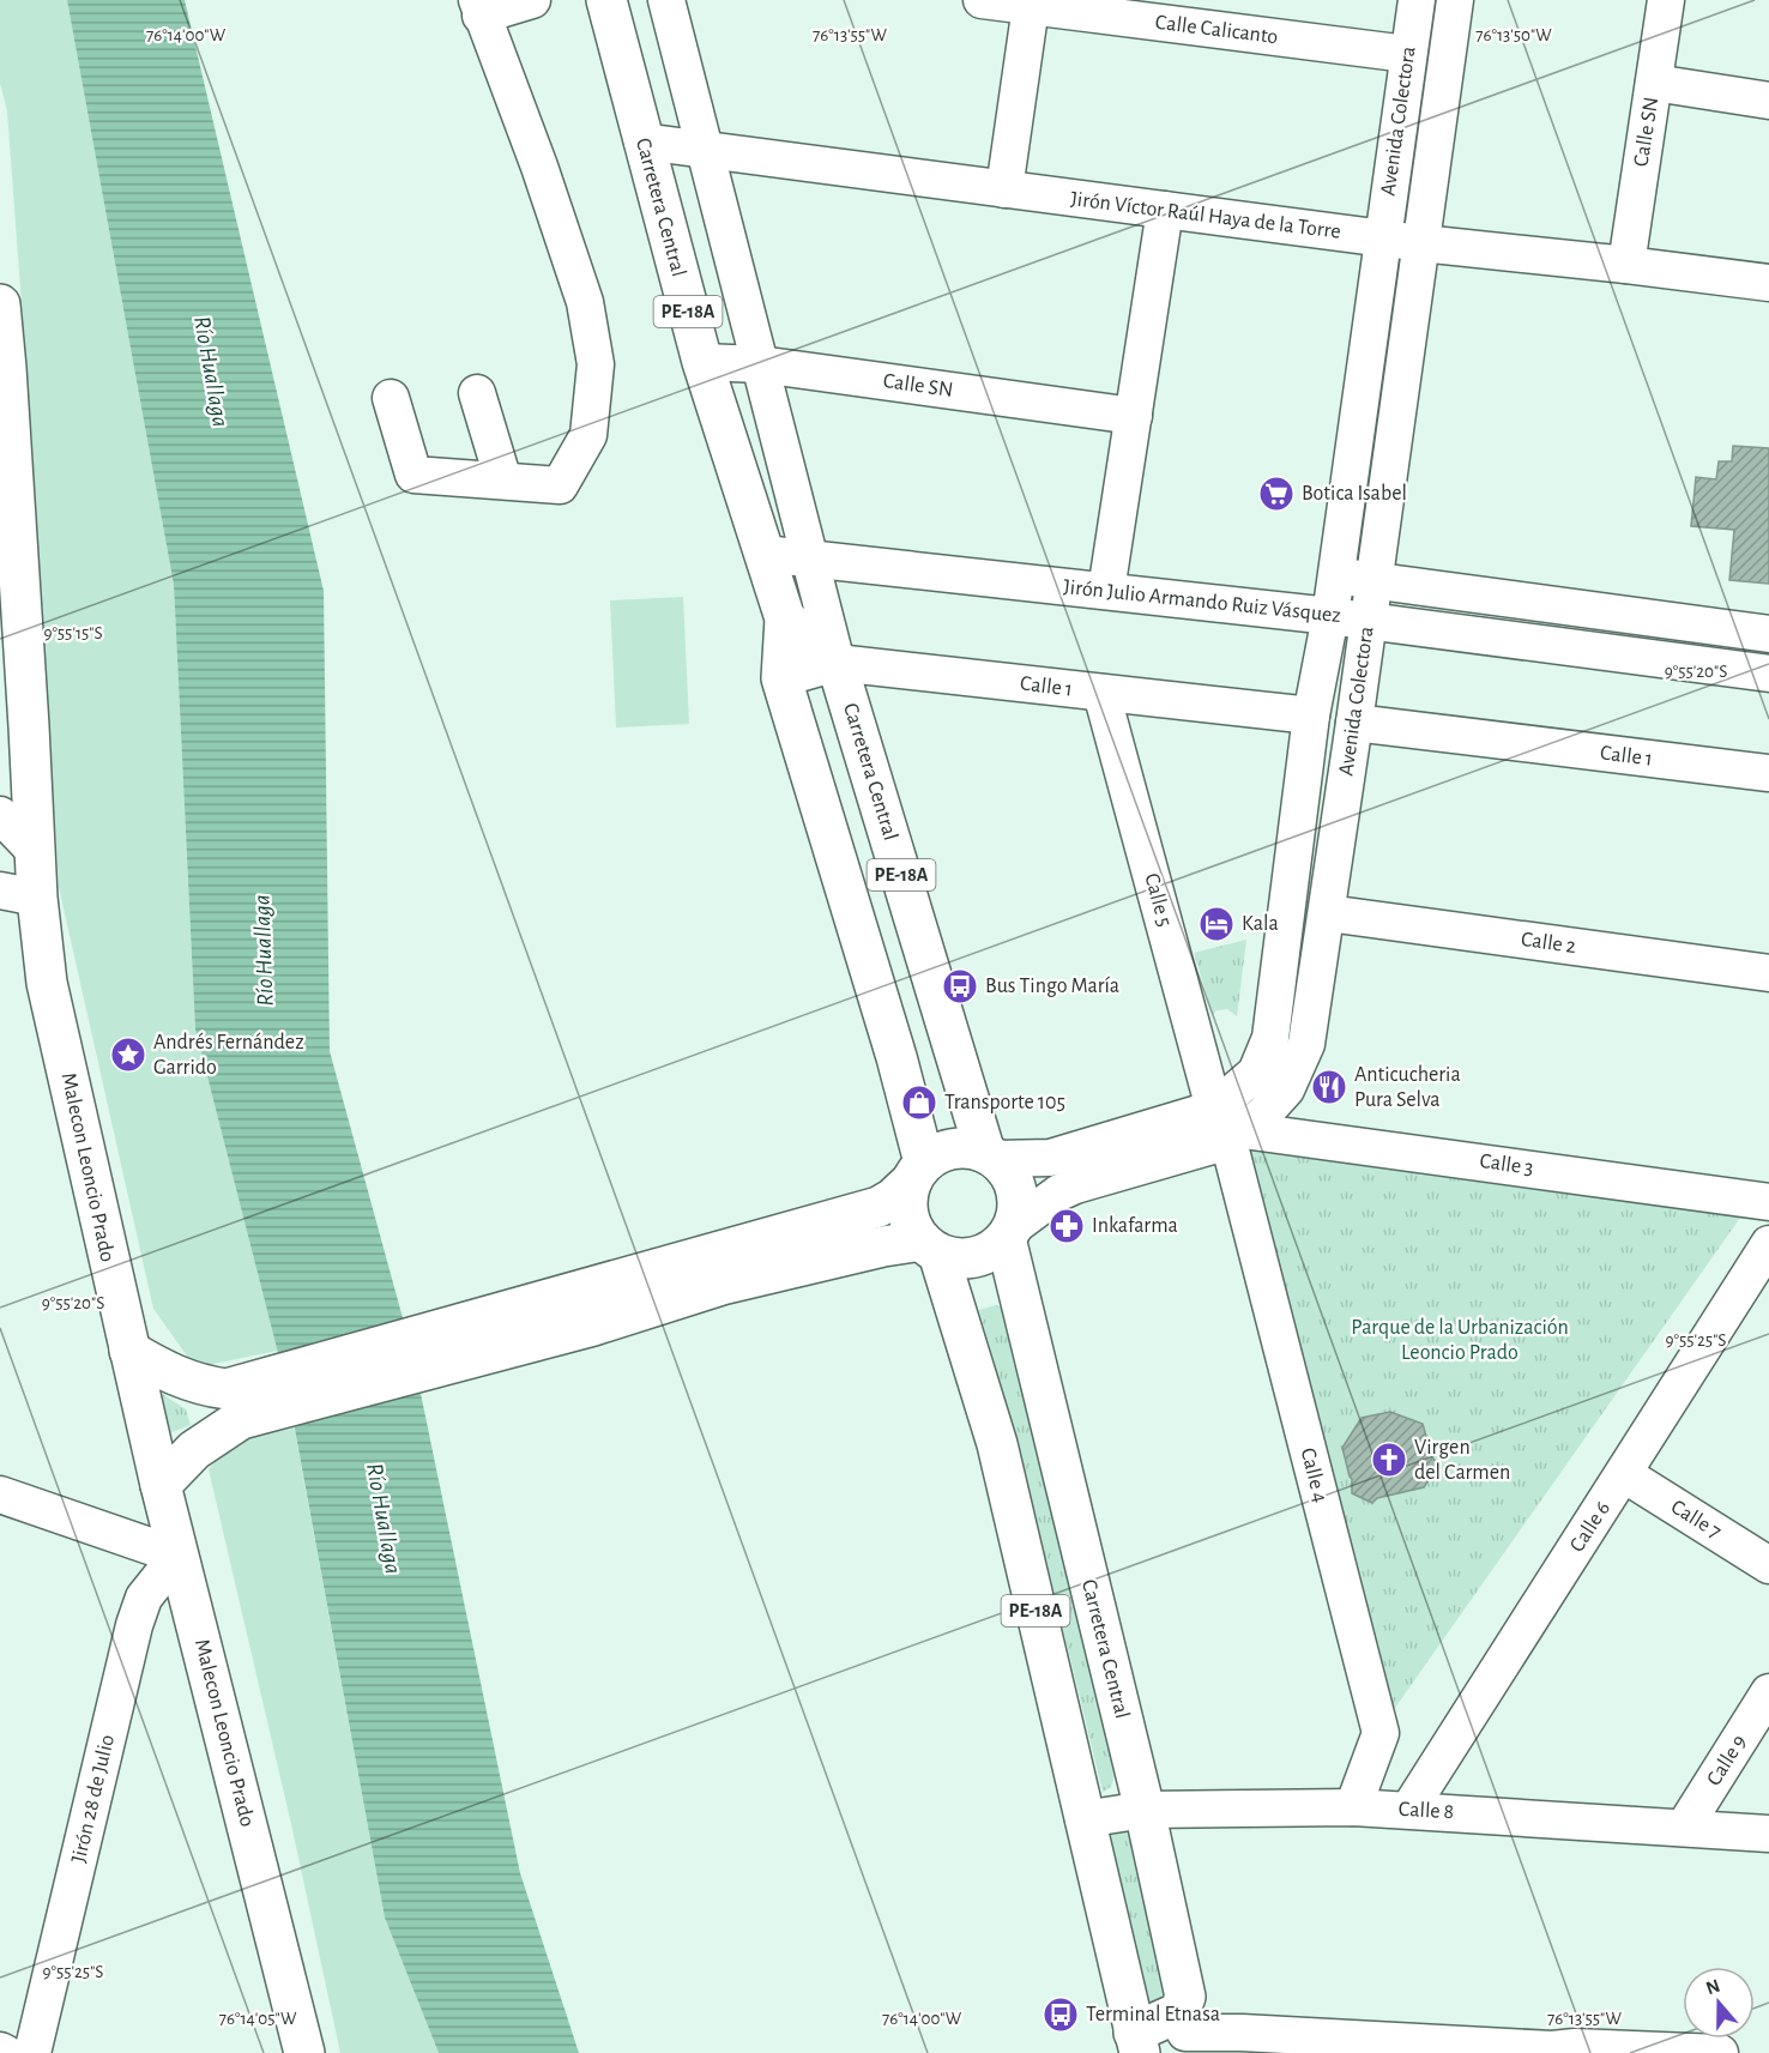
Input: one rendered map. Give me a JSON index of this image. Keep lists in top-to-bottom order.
{
  "streets": {
    "main road": ["Carretera Central", "PE-18A", "Malecon Leoncio Prado"],
    "street": [
      "Calle Calicanto",
      "Avenida Colectora",
      "Calle SN",
      "Jirón Víctor Raúl Haya de la Torre",
      "Jirón Julio Armando Ruiz Vásquez",
      "Calle 1",
      "Calle 5",
      "Calle 2",
      "Calle 3",
      "Calle 4",
      "Calle 7",
      "Calle 6",
      "Calle 9",
      "Jirón 28 de Julio",
      "Calle 8"
    ]
  },
  "crossings": [
    ["Calle Calicanto", "Avenida Colectora"],
    ["Avenida Colectora", "Carretera Central"],
    ["Avenida Colectora", "Jirón Víctor Raúl Haya de la Torre"],
    ["Avenida Colectora", "PE-18A"],
    ["Avenida Colectora", "Jirón Julio Armando Ruiz Vásquez"],
    ["Avenida Colectora", "Calle 1"],
    ["Avenida Colectora", "Calle 5"],
    ["Avenida Colectora", "Calle 2"],
    ["Avenida Colectora", "Calle 3"],
    ["Avenida Colectora", "Calle 4"],
    ["Calle SN", "Carretera Central"],
    ["Calle SN", "Jirón Víctor Raúl Haya de la Torre"],
    ["Carretera Central", "Jirón Víctor Raúl Haya de la Torre"],
    ["Carretera Central", "PE-18A"],
    ["Carretera Central", "Jirón Julio Armando Ruiz Vásquez"],
    ["Carretera Central", "Calle 1"],
    ["Carretera Central", "Calle 8"],
    ["PE-18A", "Calle 8"],
    ["Calle 1", "Calle 5"],
    ["Calle 3", "Calle 4"],
    ["Malecon Leoncio Prado", "Jirón 28 de Julio"],
    ["Calle 4", "Calle 8"],
    ["Calle 7", "Calle 6"],
    ["Calle 6", "Calle 8"],
    ["Calle 9", "Calle 8"]
  ],
  "water": ["Río Huallaga"],
  "parks": ["Parque de la Urbanización Leoncio Prado"],
  "places": {
    "supermarket": ["Botica Isabel"],
    "hotel": ["Kala"],
    "bus stop": ["Bus Tingo María", "Terminal Etnasa"],
    "place": ["Andrés Fernández Garrido"],
    "restaurant": ["Anticucheria Pura Selva"],
    "shop": ["Transporte 105"],
    "pharmacy": ["Inkafarma"],
    "church": ["Virgen del Carmen"]
  },
  "north": "top",
  "coordinates": [
    "76°13'50\"W",
    "76°14'00\"W",
    "76°13'55\"W",
    "9°55'15\"S",
    "9°55'20\"S",
    "9°55'25\"S",
    "76°14'05\"W"
  ]
}
